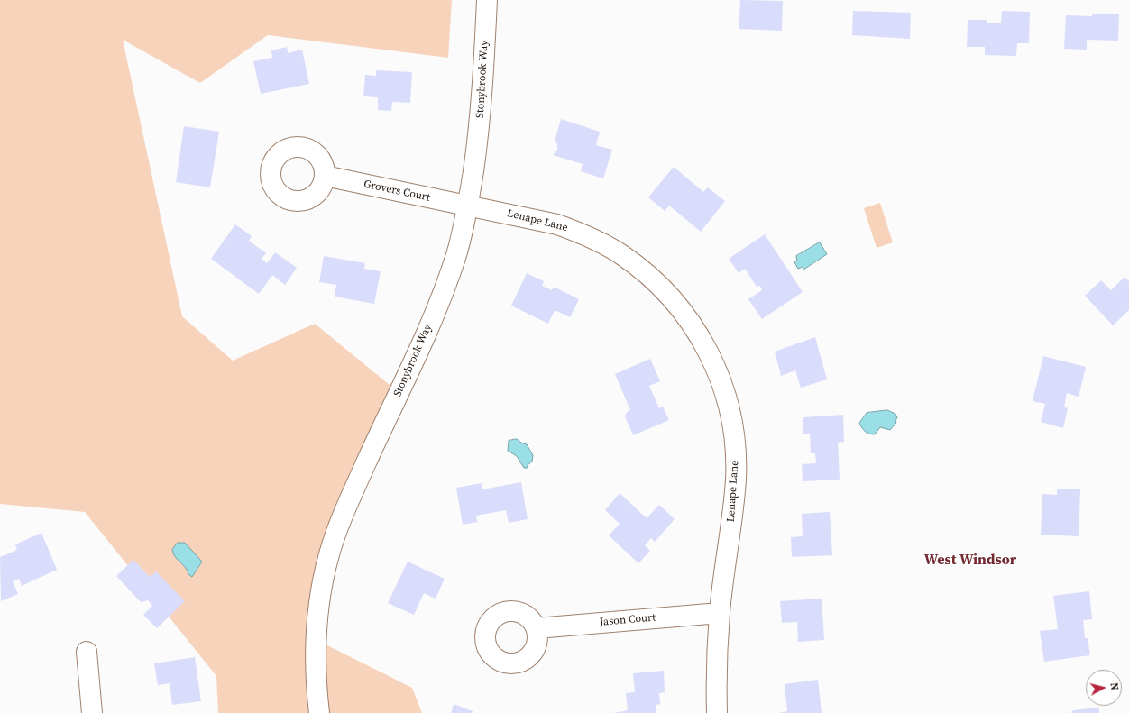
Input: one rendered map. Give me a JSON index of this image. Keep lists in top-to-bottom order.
{
  "streets": {
    "street": [
      "Stonybrook Way",
      "Grovers Court",
      "Lenape Lane",
      "Jason Court"
    ]
  },
  "crossings": [
    ["Stonybrook Way", "Grovers Court"],
    ["Stonybrook Way", "Lenape Lane"],
    ["Grovers Court", "Lenape Lane"],
    ["Lenape Lane", "Jason Court"]
  ],
  "districts": ["West Windsor"],
  "north": "right"
}
